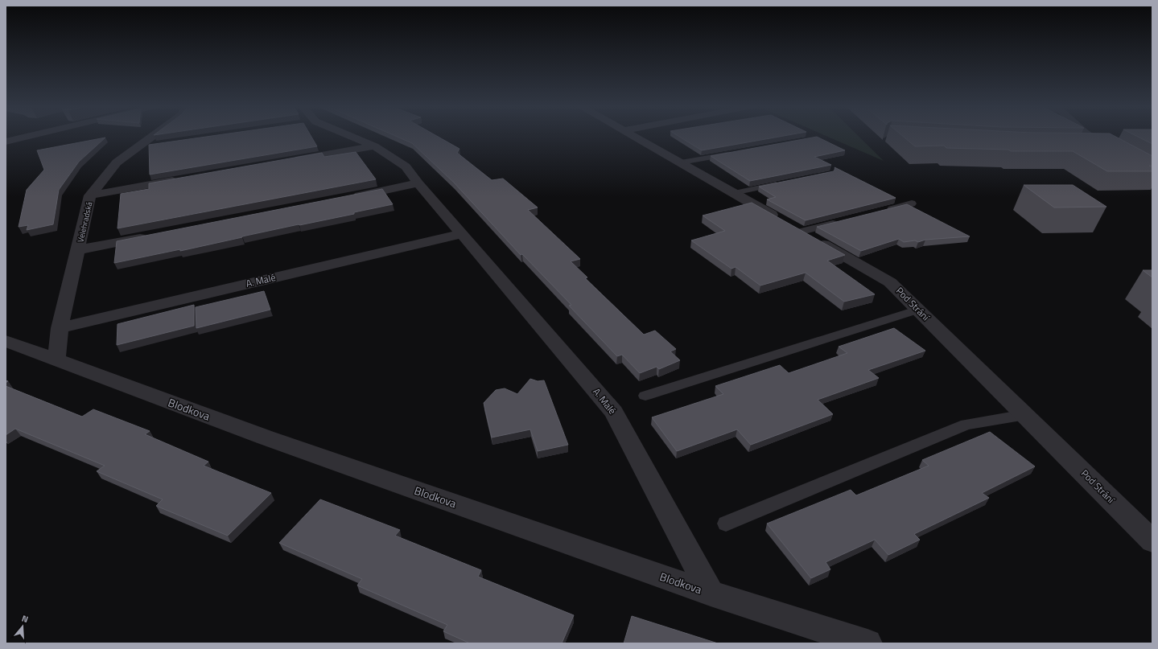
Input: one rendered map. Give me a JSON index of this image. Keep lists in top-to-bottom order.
{
  "streets": {
    "street": [
      "Velehradská",
      "A. Malé",
      "Pod Strání",
      "Blodkova"
    ]
  },
  "crossings": [
    ["Velehradská", "A. Malé"],
    ["Velehradská", "Blodkova"],
    ["A. Malé", "Blodkova"]
  ],
  "north": "top"
}
